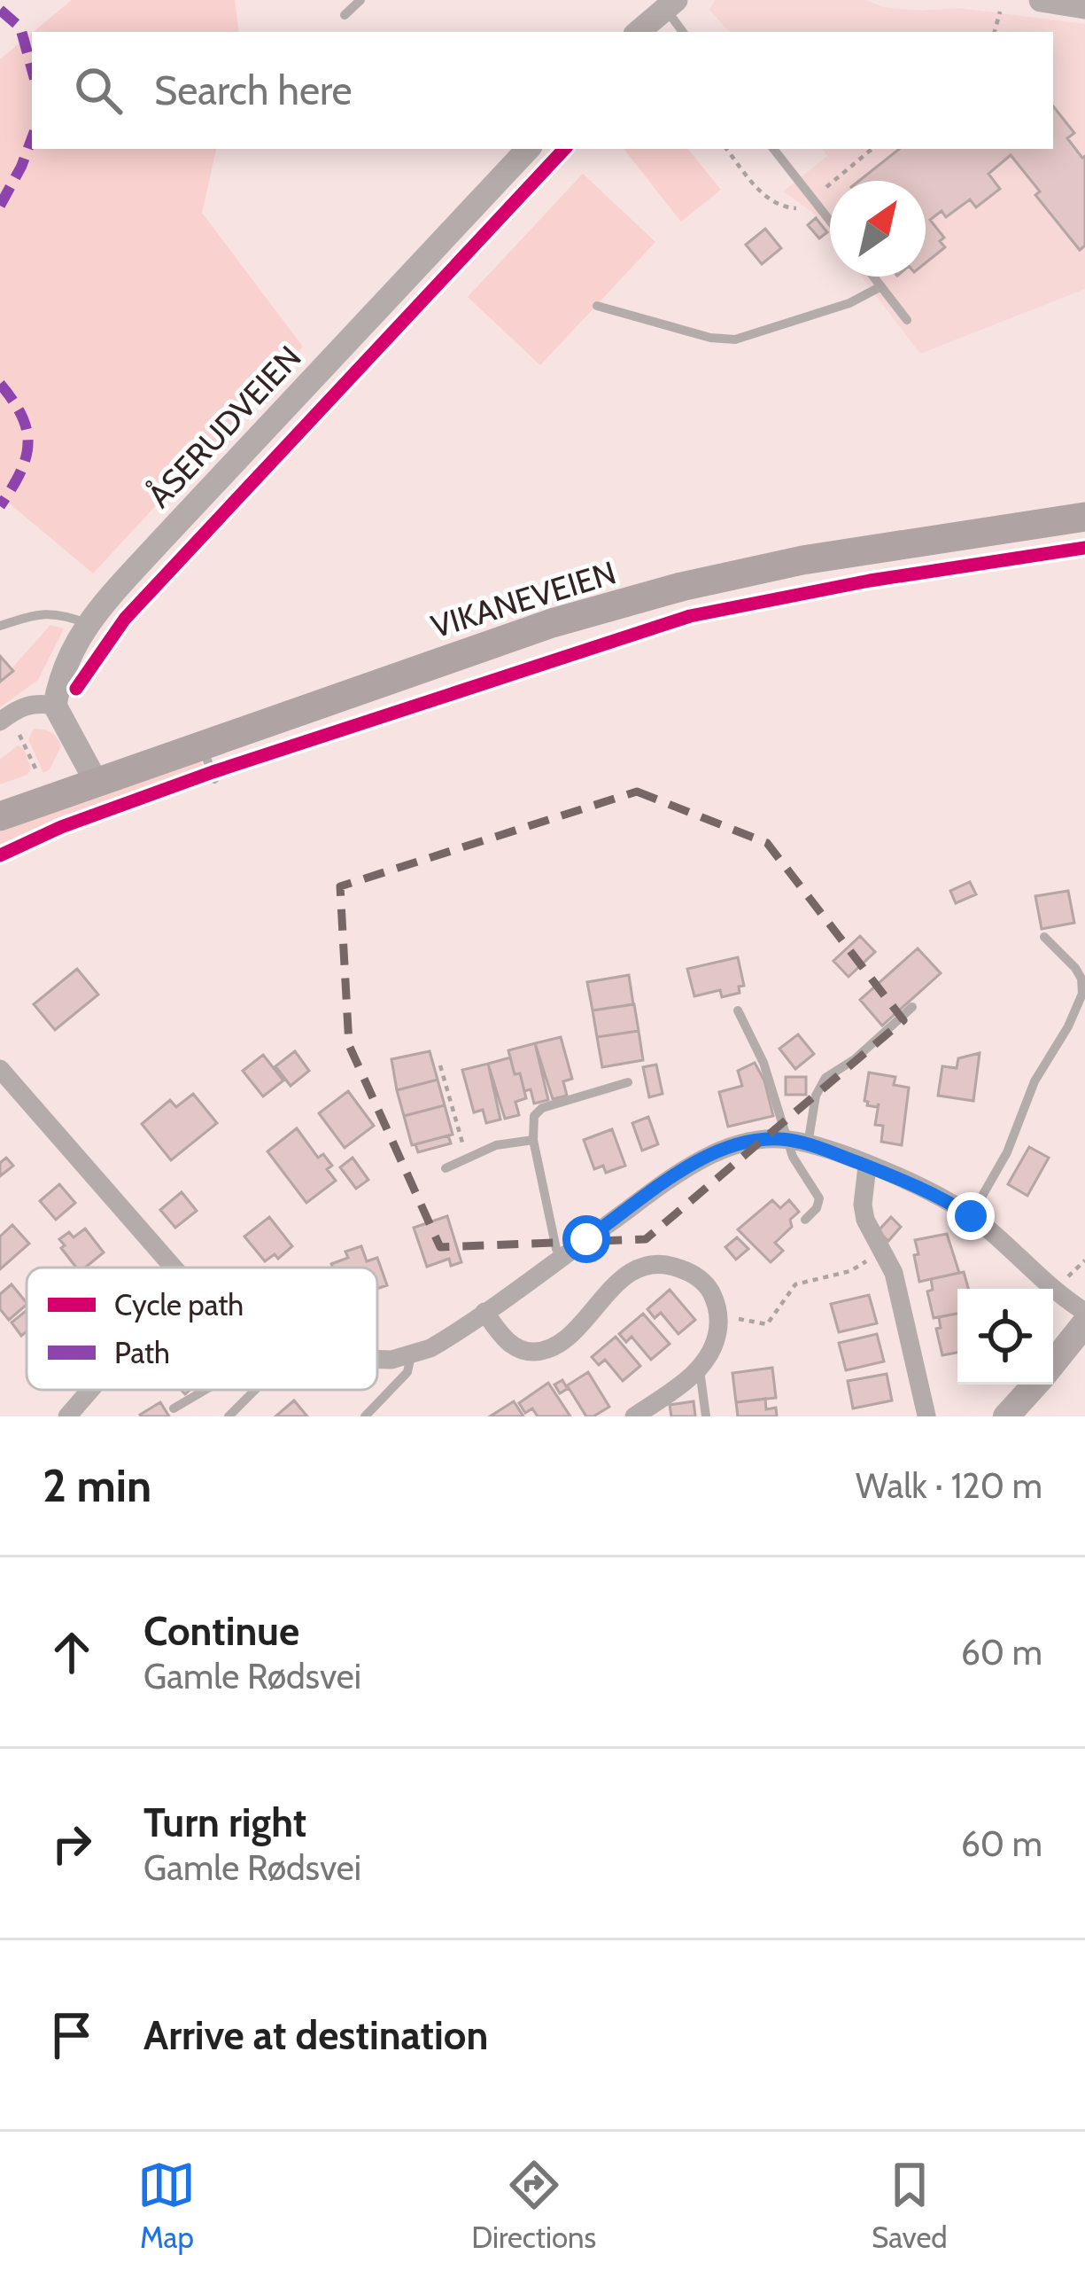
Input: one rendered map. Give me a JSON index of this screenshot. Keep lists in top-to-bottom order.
{
  "streets": {
    "main road": ["VIKANEVEIEN"],
    "street": ["ÅSERUDVEIEN"]
  },
  "legend": ["Cycle path", "Path"],
  "north": "top right",
  "page": {
    "search": "Search here",
    "heading": ["2 min", "Walk · 120 m"],
    "list": [
      ["Continue", "Gamle Rødsvei", "60 m"],
      ["Turn right", "Gamle Rødsvei", "60 m"],
      "Arrive at destination"
    ],
    "nav": ["Map", "Directions", "Saved"]
  }
}
